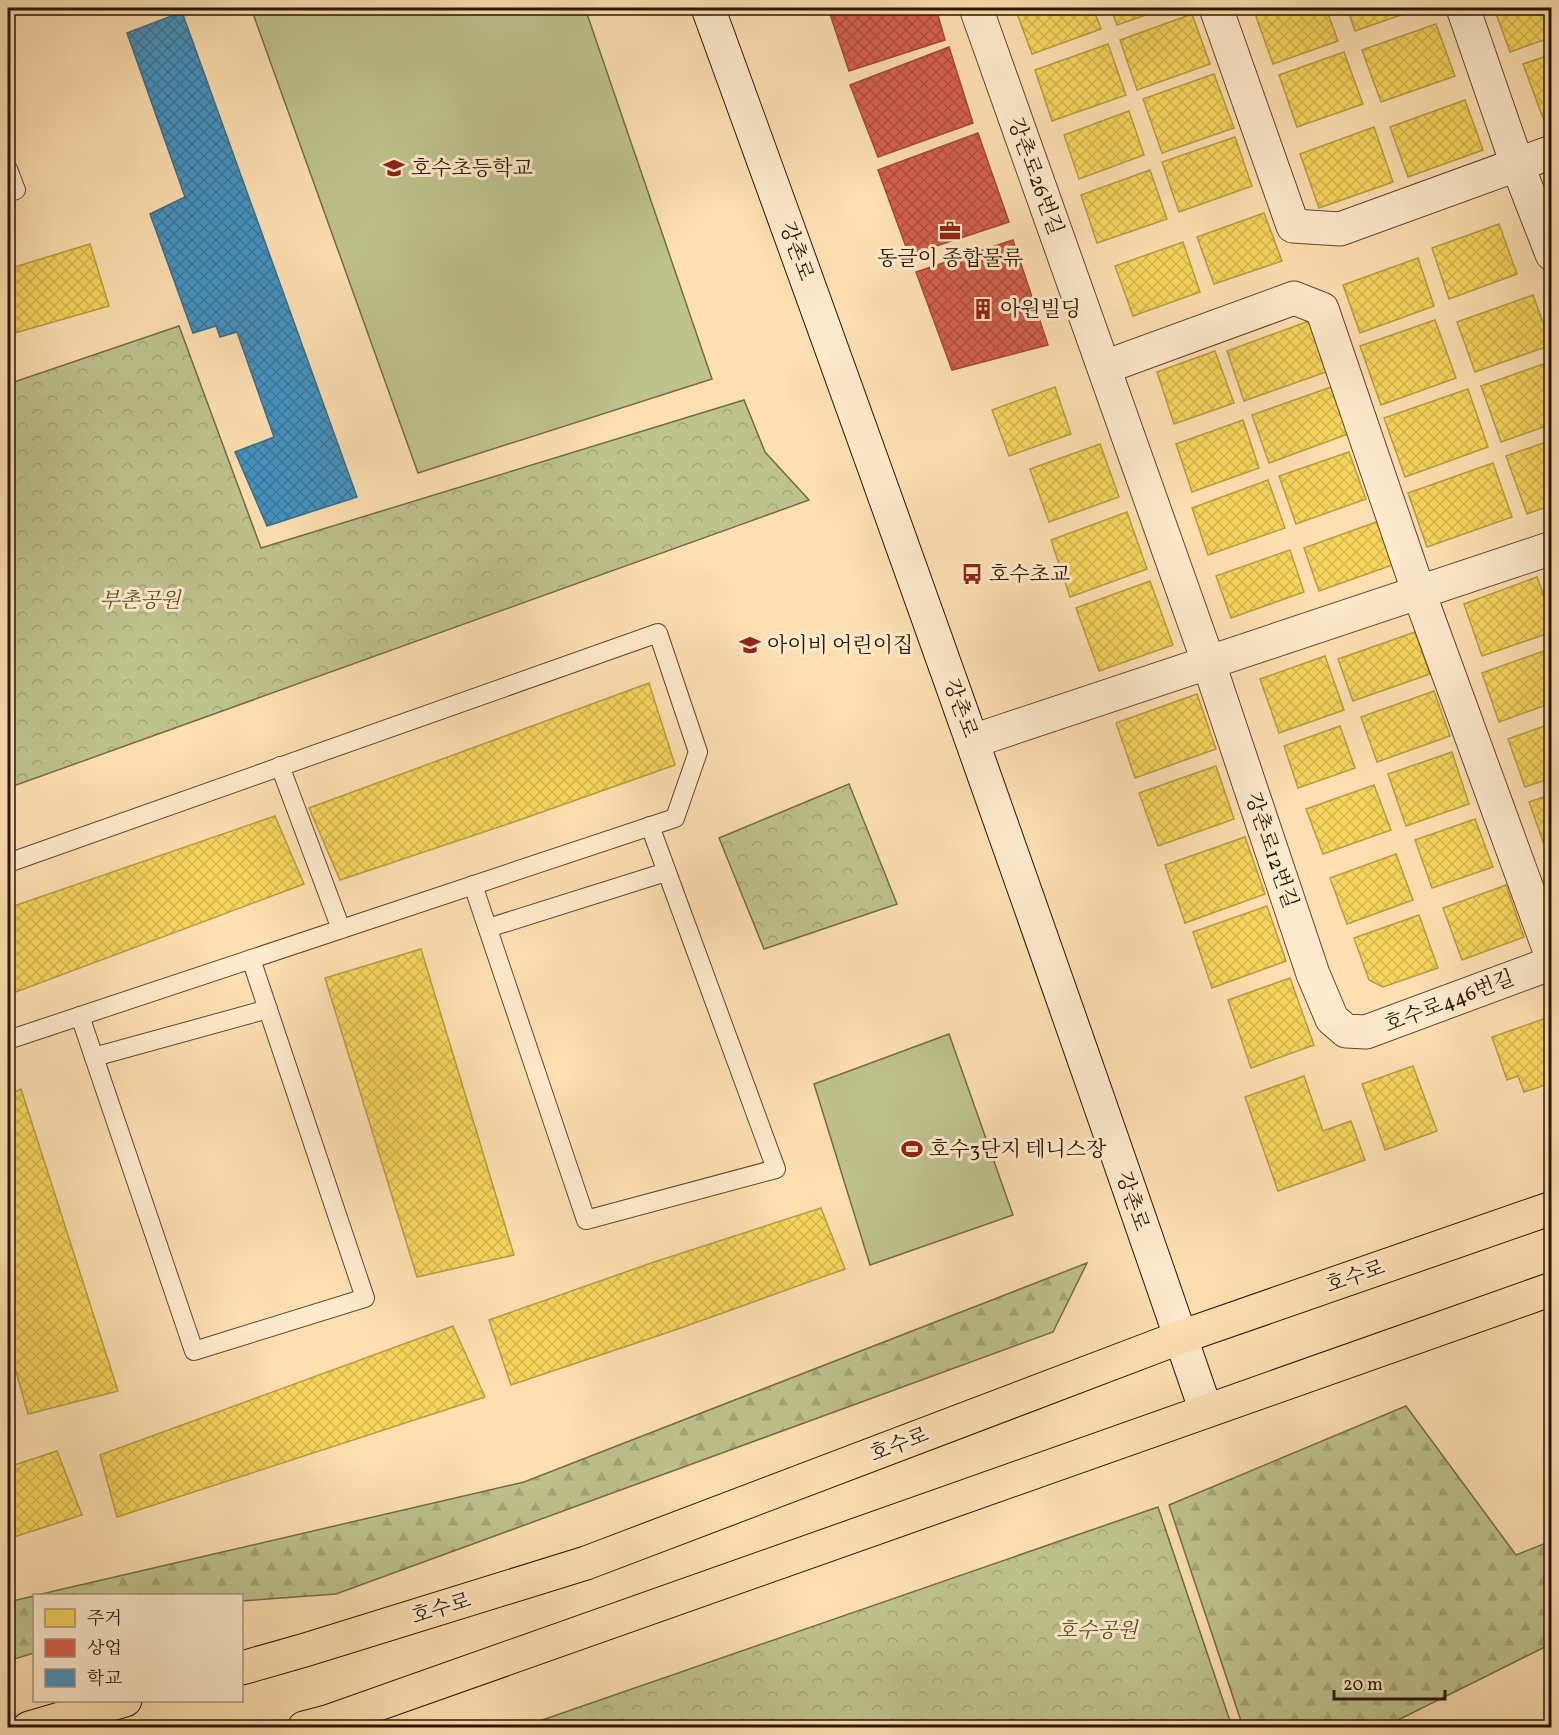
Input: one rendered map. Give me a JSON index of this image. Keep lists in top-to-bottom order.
{
  "streets": {
    "main road": ["호수로"],
    "street": [
      "강촌로26번길",
      "강촌로",
      "강촌로12번길",
      "호수로446번길"
    ]
  },
  "crossings": [
    ["강촌로26번길", "강촌로12번길"],
    ["강촌로", "호수로"],
    ["강촌로12번길", "호수로446번길"]
  ],
  "parks": ["부촌공원", "호수공원"],
  "places": {
    "school or university": ["호수초등학교", "아이비 어린이집"],
    "office": ["동글이 종합물류"],
    "building": ["아원빌딩"],
    "bus stop": ["호수초교"],
    "sports": ["호수3단지 테니스장"]
  },
  "legend": ["주거", "상업", "학교"],
  "scale_bar": "20 m"
}
